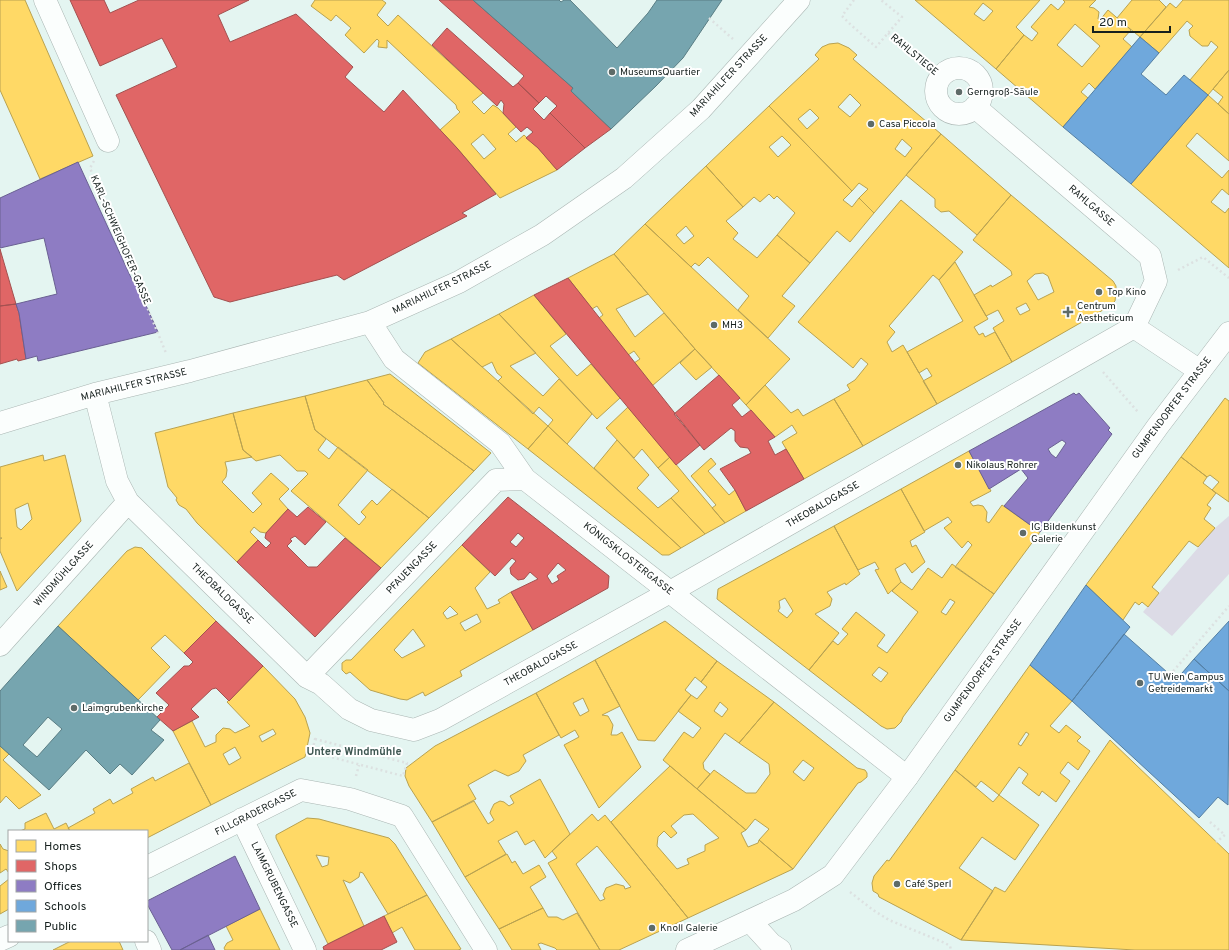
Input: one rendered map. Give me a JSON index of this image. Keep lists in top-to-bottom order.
{
  "streets": {
    "street": [
      "MARIAHILFER STRASSE",
      "RAHLGASSE",
      "GUMPENDORFER STRASSE",
      "THEOBALDGASSE",
      "KÖNIGSKLOSTERGASSE",
      "PFAUENGASSE",
      "WINDMÜHLGASSE",
      "FILLGRADERGASSE",
      "LAIMGRUBENGASSE"
    ],
    "path": ["RAHLSTIEGE", "KARL-SCHWEIGHOFER-GASSE"]
  },
  "crossings": [
    ["RAHLSTIEGE", "RAHLGASSE"],
    ["MARIAHILFER STRASSE", "KARL-SCHWEIGHOFER-GASSE"],
    ["MARIAHILFER STRASSE", "THEOBALDGASSE"],
    ["MARIAHILFER STRASSE", "KÖNIGSKLOSTERGASSE"],
    ["GUMPENDORFER STRASSE", "KÖNIGSKLOSTERGASSE"],
    ["THEOBALDGASSE", "KÖNIGSKLOSTERGASSE"],
    ["THEOBALDGASSE", "PFAUENGASSE"],
    ["THEOBALDGASSE", "WINDMÜHLGASSE"],
    ["KÖNIGSKLOSTERGASSE", "PFAUENGASSE"],
    ["FILLGRADERGASSE", "LAIMGRUBENGASSE"]
  ],
  "districts": ["Untere Windmühle"],
  "places": {
    "other": [
      "MuseumsQuartier",
      "Gerngroß-Säule",
      "Casa Piccola",
      "Top Kino",
      "MH3",
      "Nikolaus Rohrer",
      "IG Bildenkunst Galerie",
      "TU Wien Campus Getreidemarkt",
      "Laimgrubenkirche",
      "Café Sperl",
      "Knoll Galerie"
    ],
    "health": ["Centrum Aestheticum"]
  },
  "legend": [
    "Homes",
    "Shops",
    "Offices",
    "Schools",
    "Public"
  ],
  "scale_bar": "20 m"
}
